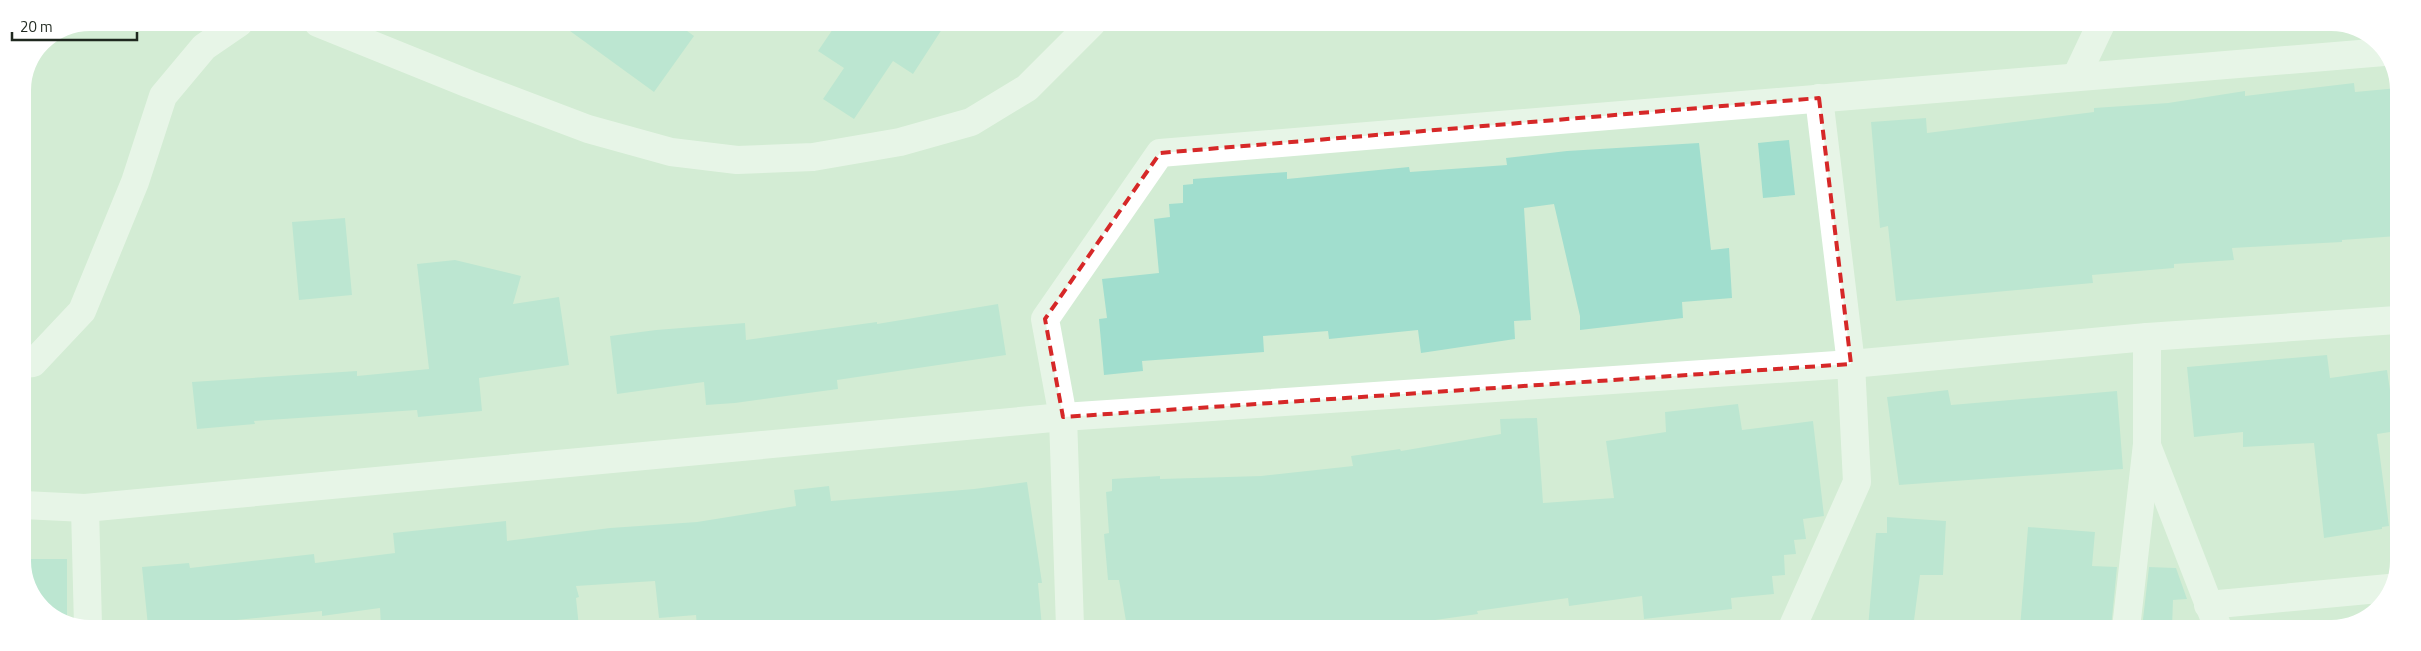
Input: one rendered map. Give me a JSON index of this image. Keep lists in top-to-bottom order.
{
  "scale_bar": "20 m"
}
